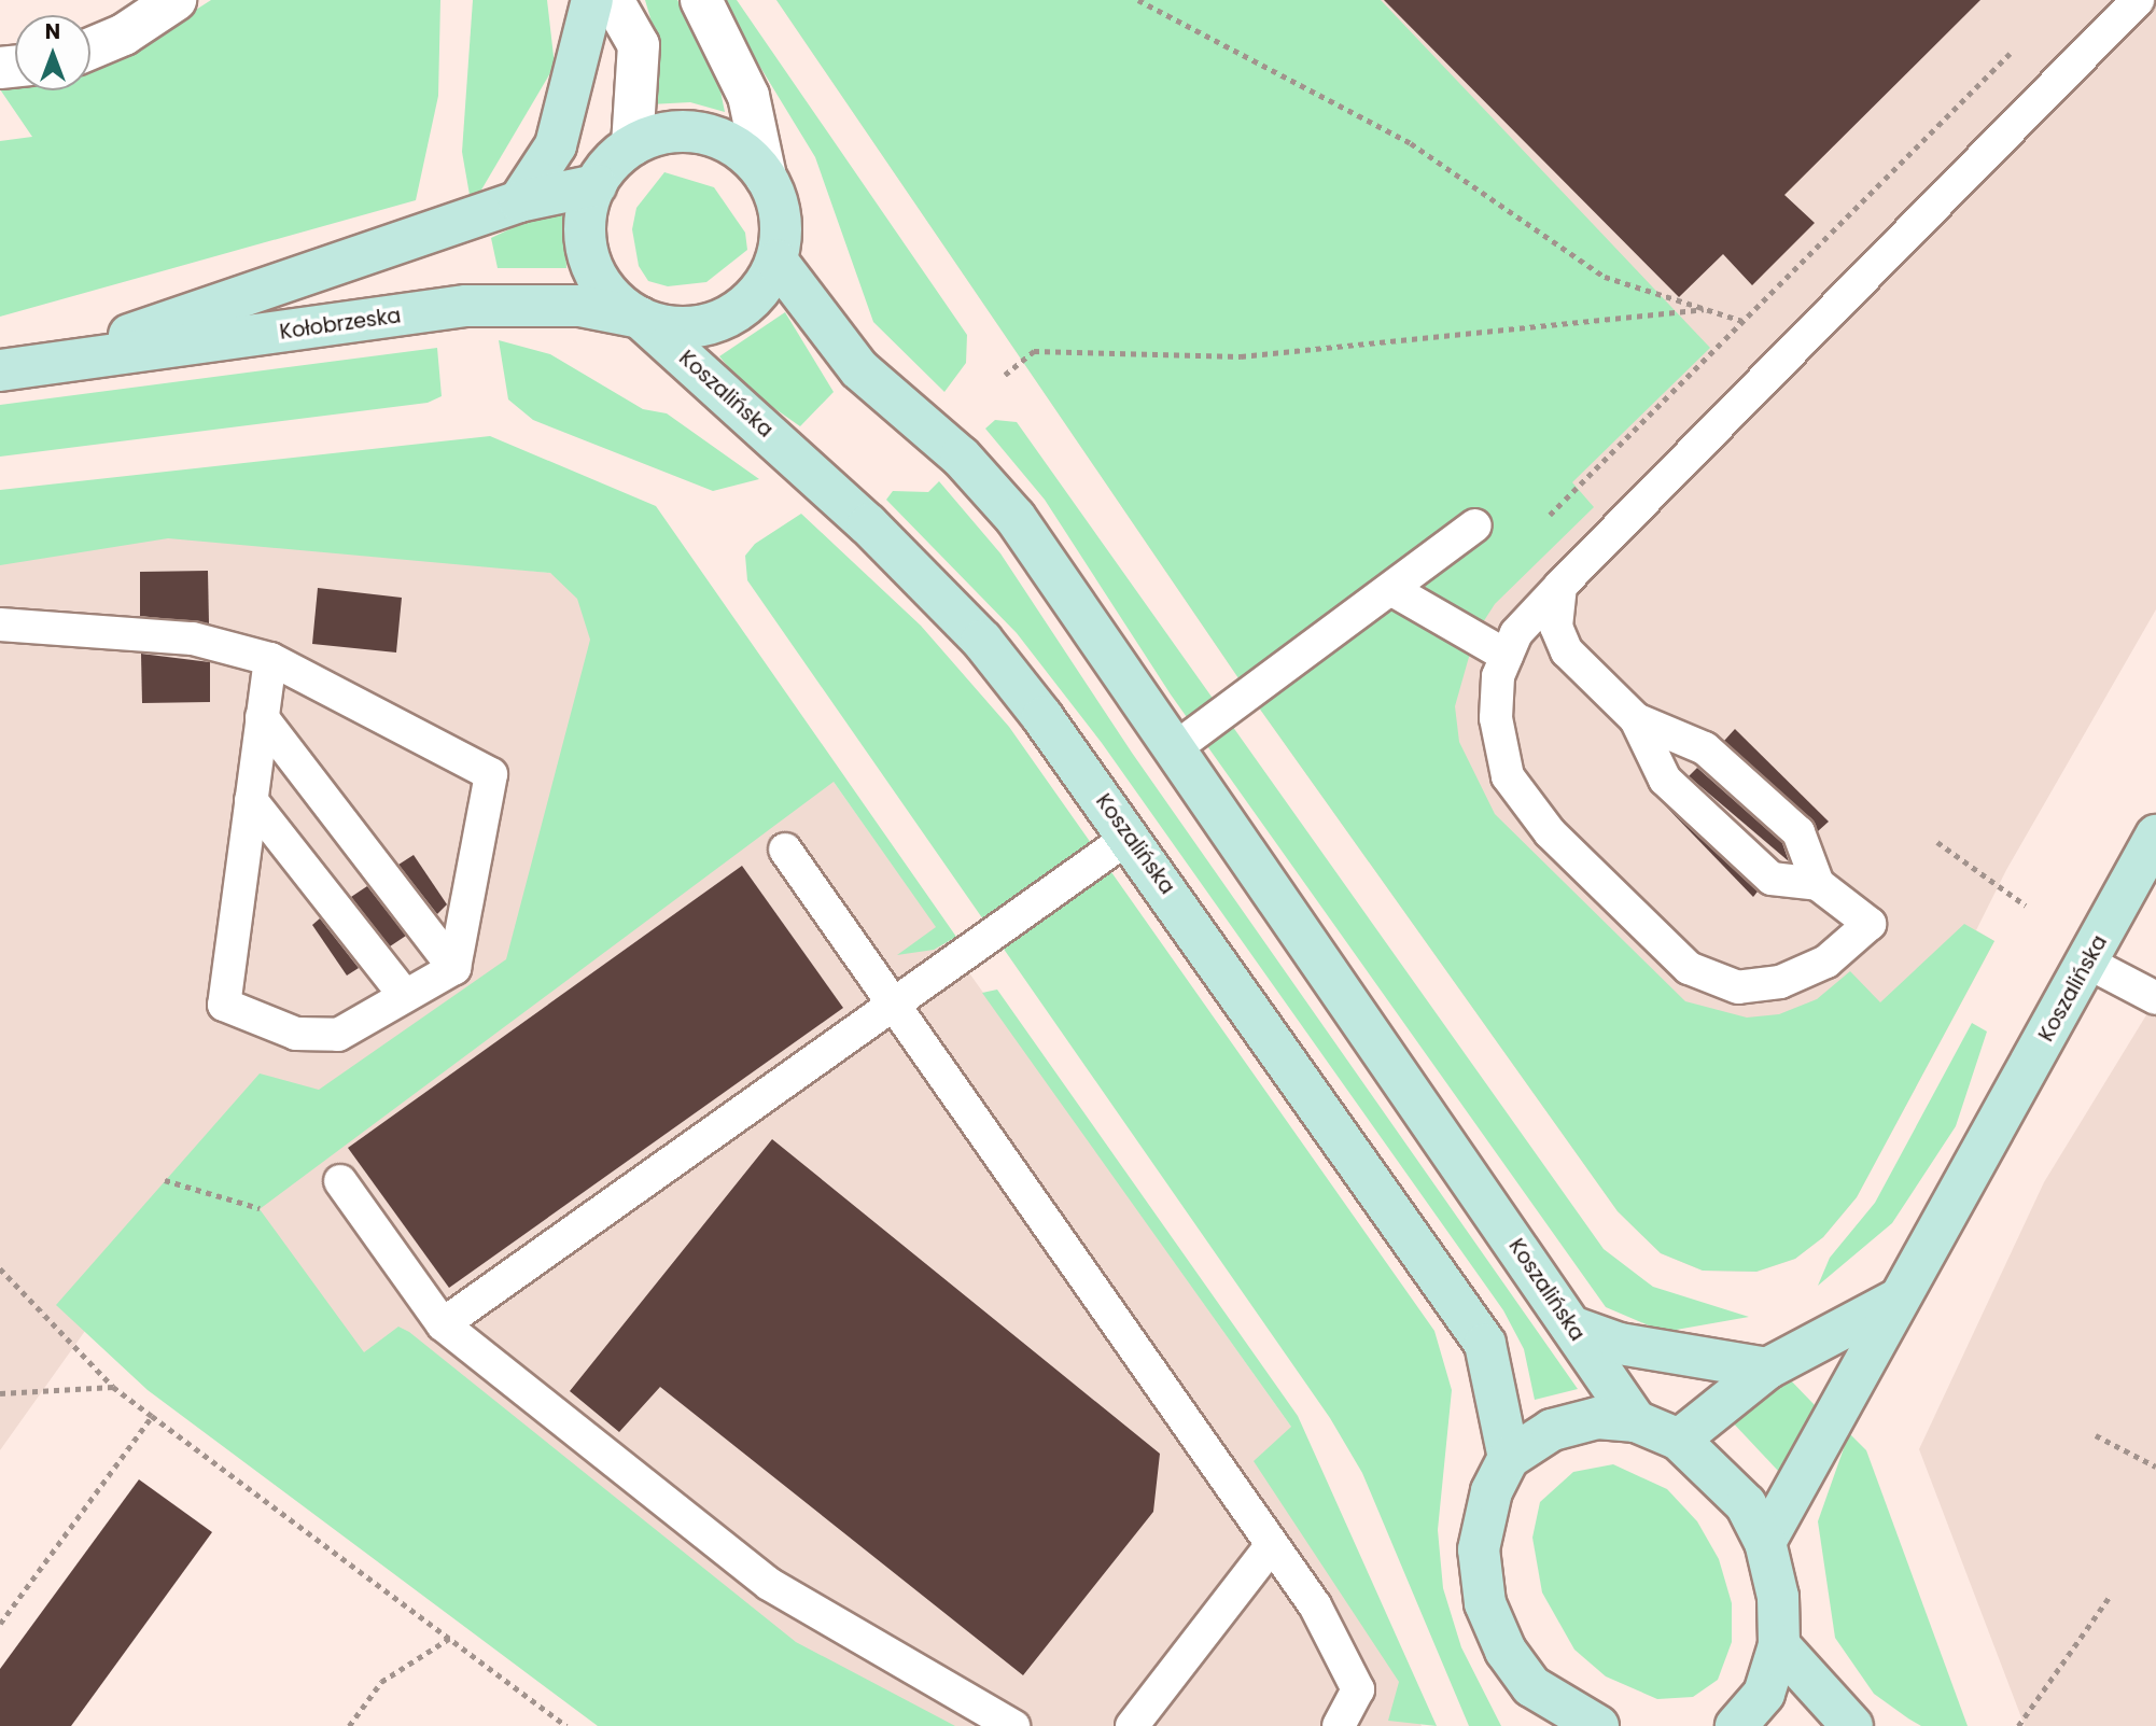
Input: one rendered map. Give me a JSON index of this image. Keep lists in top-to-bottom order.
{
  "streets": {
    "main road": ["Kołobrzeska", "Koszalińska"]
  },
  "crossings": [
    ["Kołobrzeska", "Koszalińska"]
  ],
  "north": "top"
}
